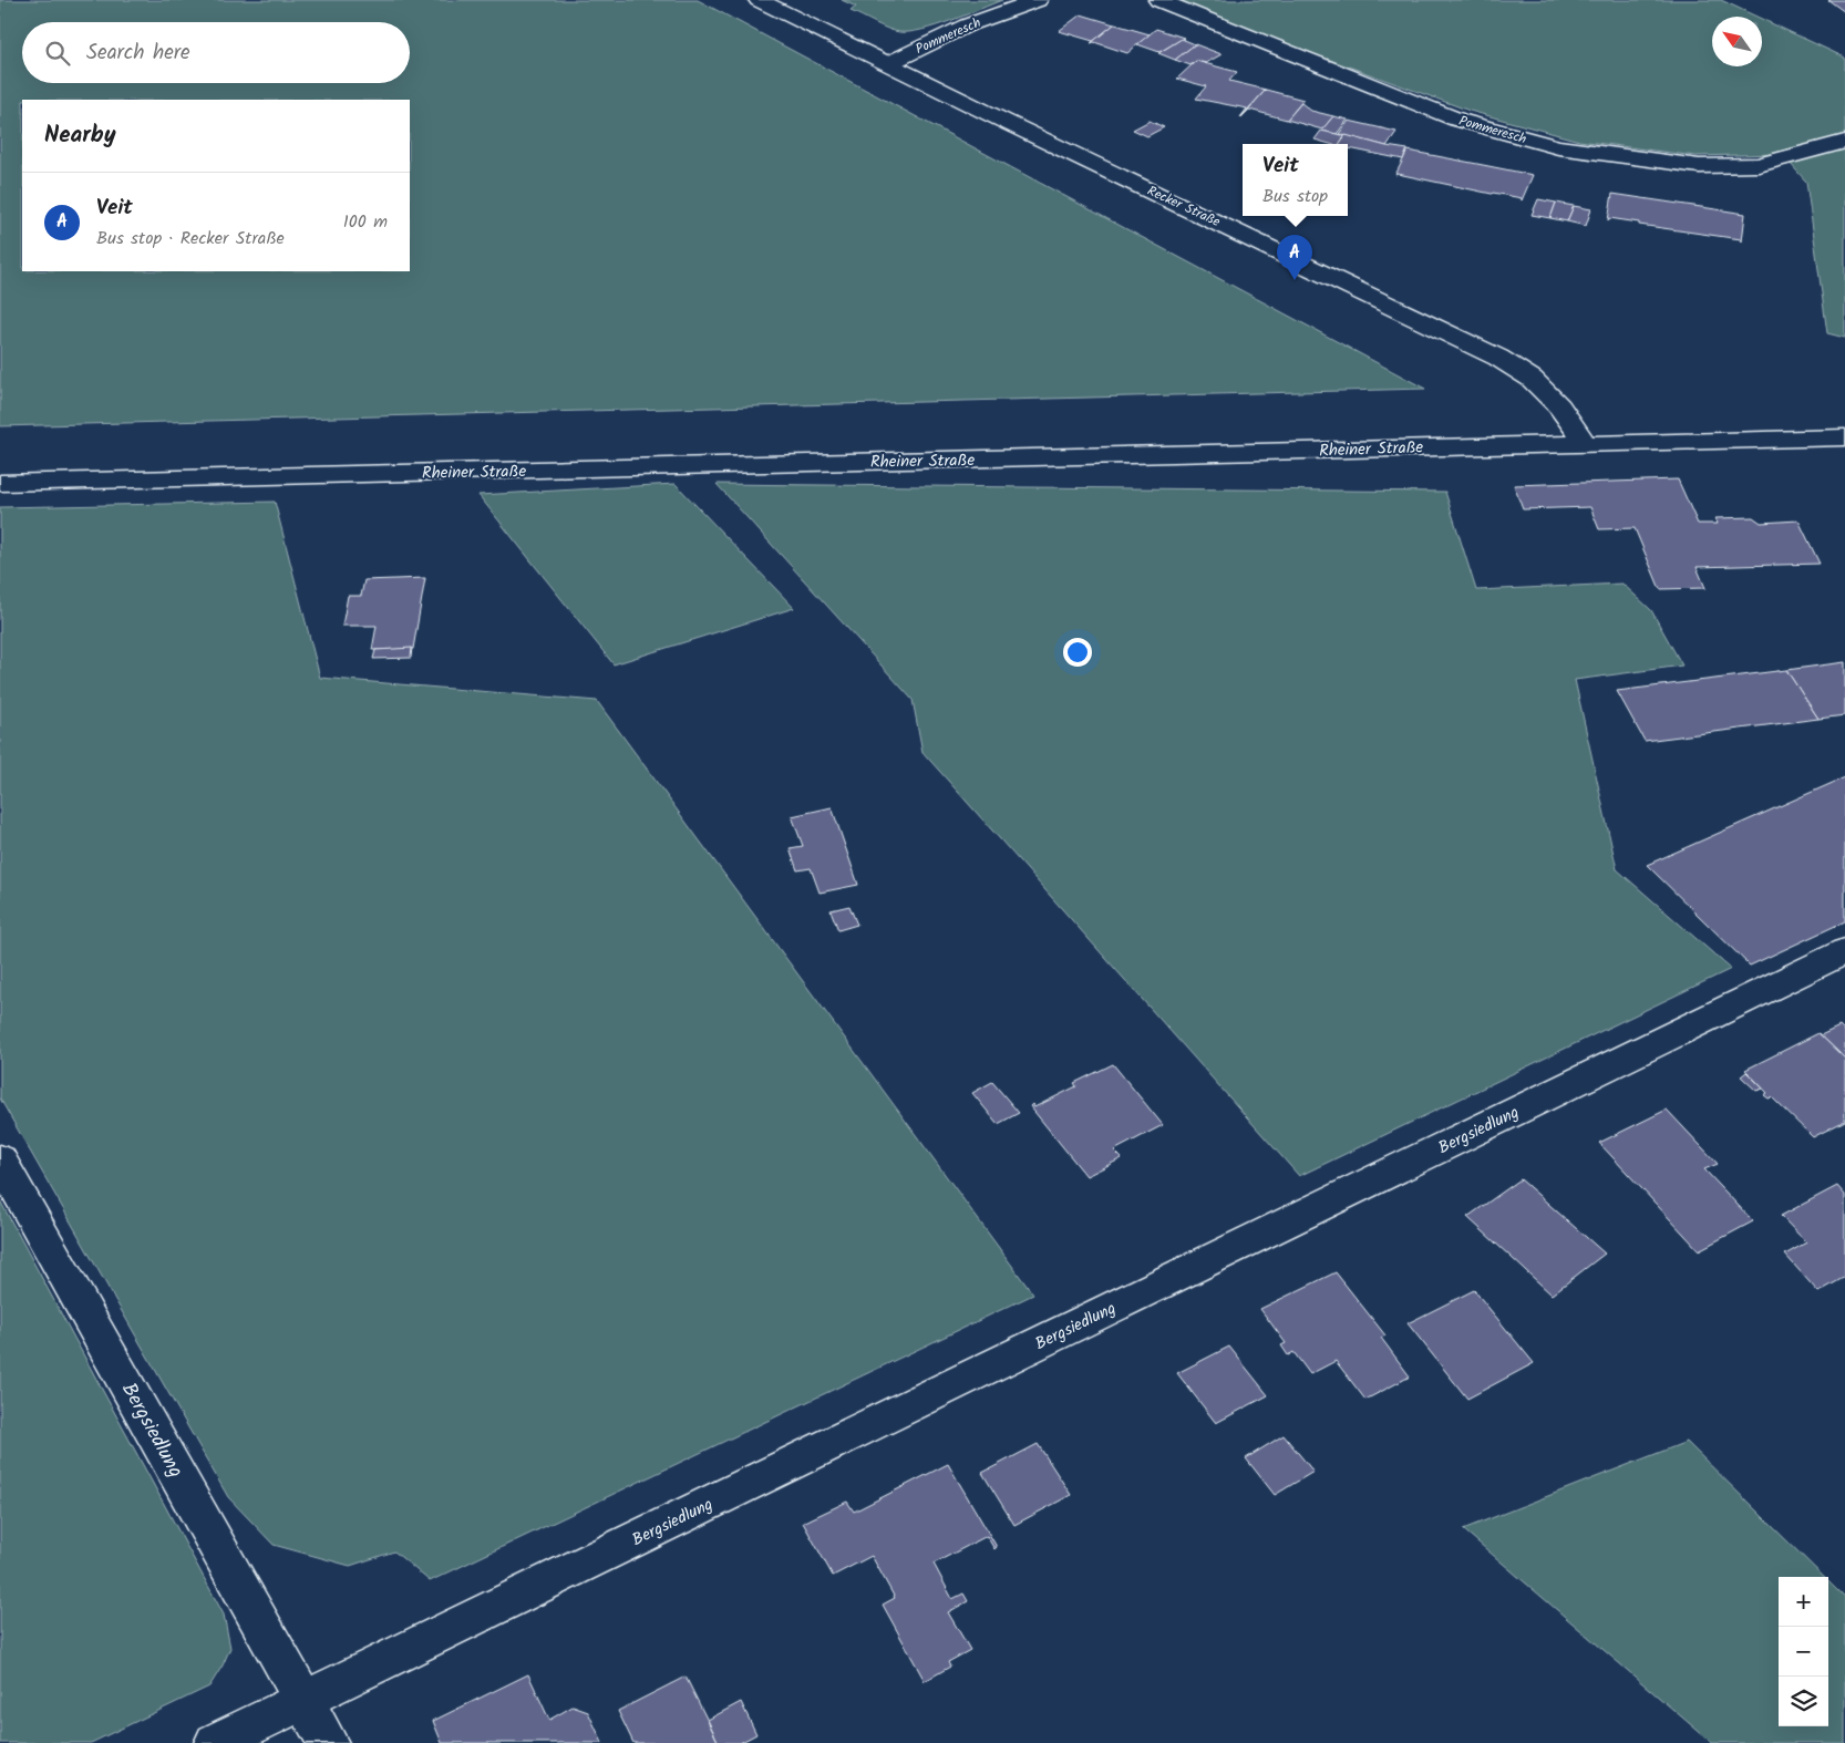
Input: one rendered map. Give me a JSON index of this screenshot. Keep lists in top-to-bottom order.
{
  "streets": {
    "main road": [
      "Pommeresch",
      "Recker Straße",
      "Rheiner Straße",
      "Bergsiedlung"
    ]
  },
  "crossings": [
    ["Pommeresch", "Recker Straße"],
    ["Recker Straße", "Rheiner Straße"]
  ],
  "north": "top left",
  "page": {
    "search": "Search here",
    "heading": "Nearby",
    "popup": ["Veit", "Bus stop"],
    "list": [
      {
        "mark": "A",
        "name": "Veit",
        "note": "Bus stop · Recker Straße",
        "value": "100 m"
      }
    ],
    "pins": "A",
    "map_buttons": ["+", "−"]
  }
}
